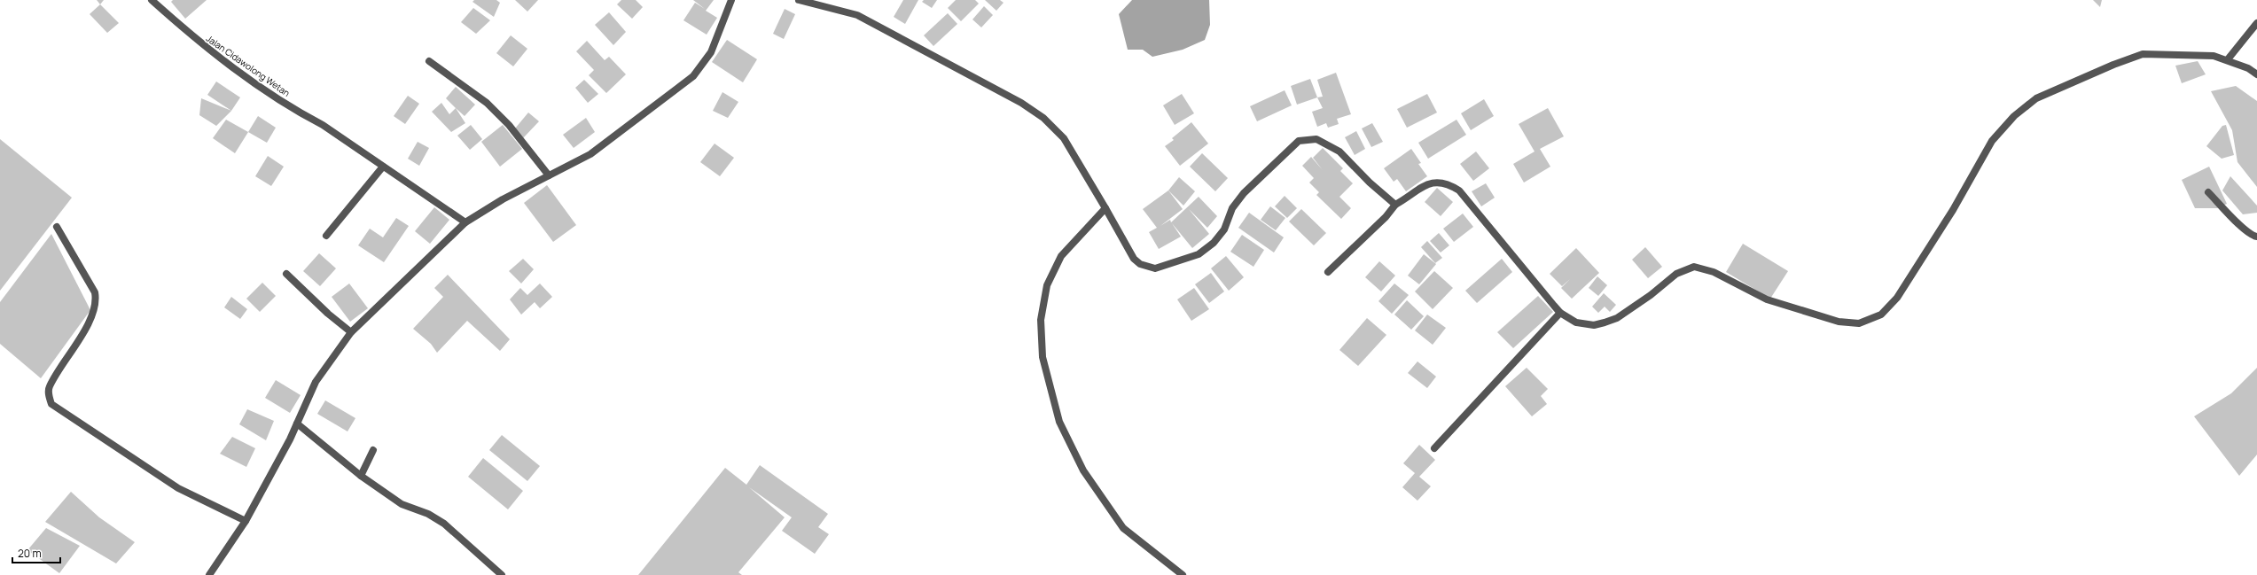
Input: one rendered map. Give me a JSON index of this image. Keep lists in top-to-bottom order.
{
  "streets": {
    "street": ["Jalan Cidawolong Wetan"]
  },
  "scale_bar": "20 m"
}
